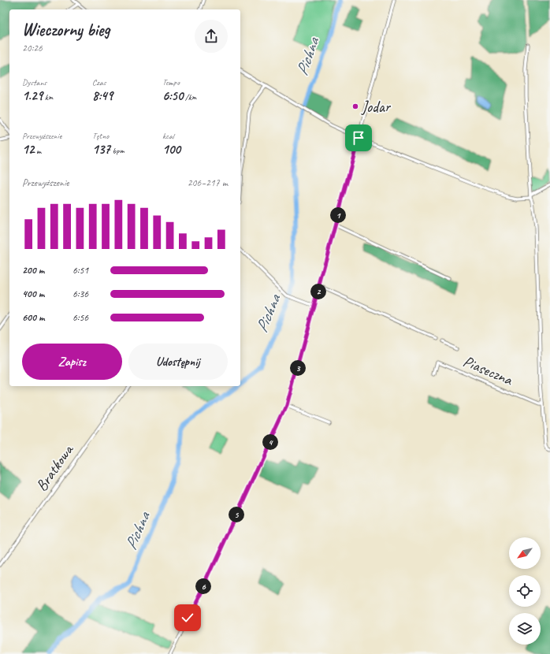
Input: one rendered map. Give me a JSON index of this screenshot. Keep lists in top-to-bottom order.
{
  "streets": {
    "street": ["Piaseczna", "Bratkowa"]
  },
  "water": ["Pichna"],
  "places": ["Jodar"],
  "north": "bottom left",
  "page": {
    "heading": ["Wieczorny bieg", "20:26"],
    "stats": [
      ["Dystans", "1.29 km"],
      ["Czas", "8:49"],
      ["Tempo", "6:50 /km"],
      ["Przewyższenie", "12 m"],
      ["Tętno", "137 bpm"],
      ["kcal", "100"]
    ],
    "chart": ["Przewyższenie", "206–217 m"],
    "pins": [
      "1",
      "2",
      "3",
      "4",
      "5",
      "6"
    ],
    "list": [
      {
        "name": "200 m",
        "note": "6:51"
      },
      {
        "name": "400 m",
        "note": "6:36"
      },
      {
        "name": "600 m",
        "note": "6:56"
      }
    ],
    "buttons": ["Zapisz", "Udostępnij"]
  }
}
